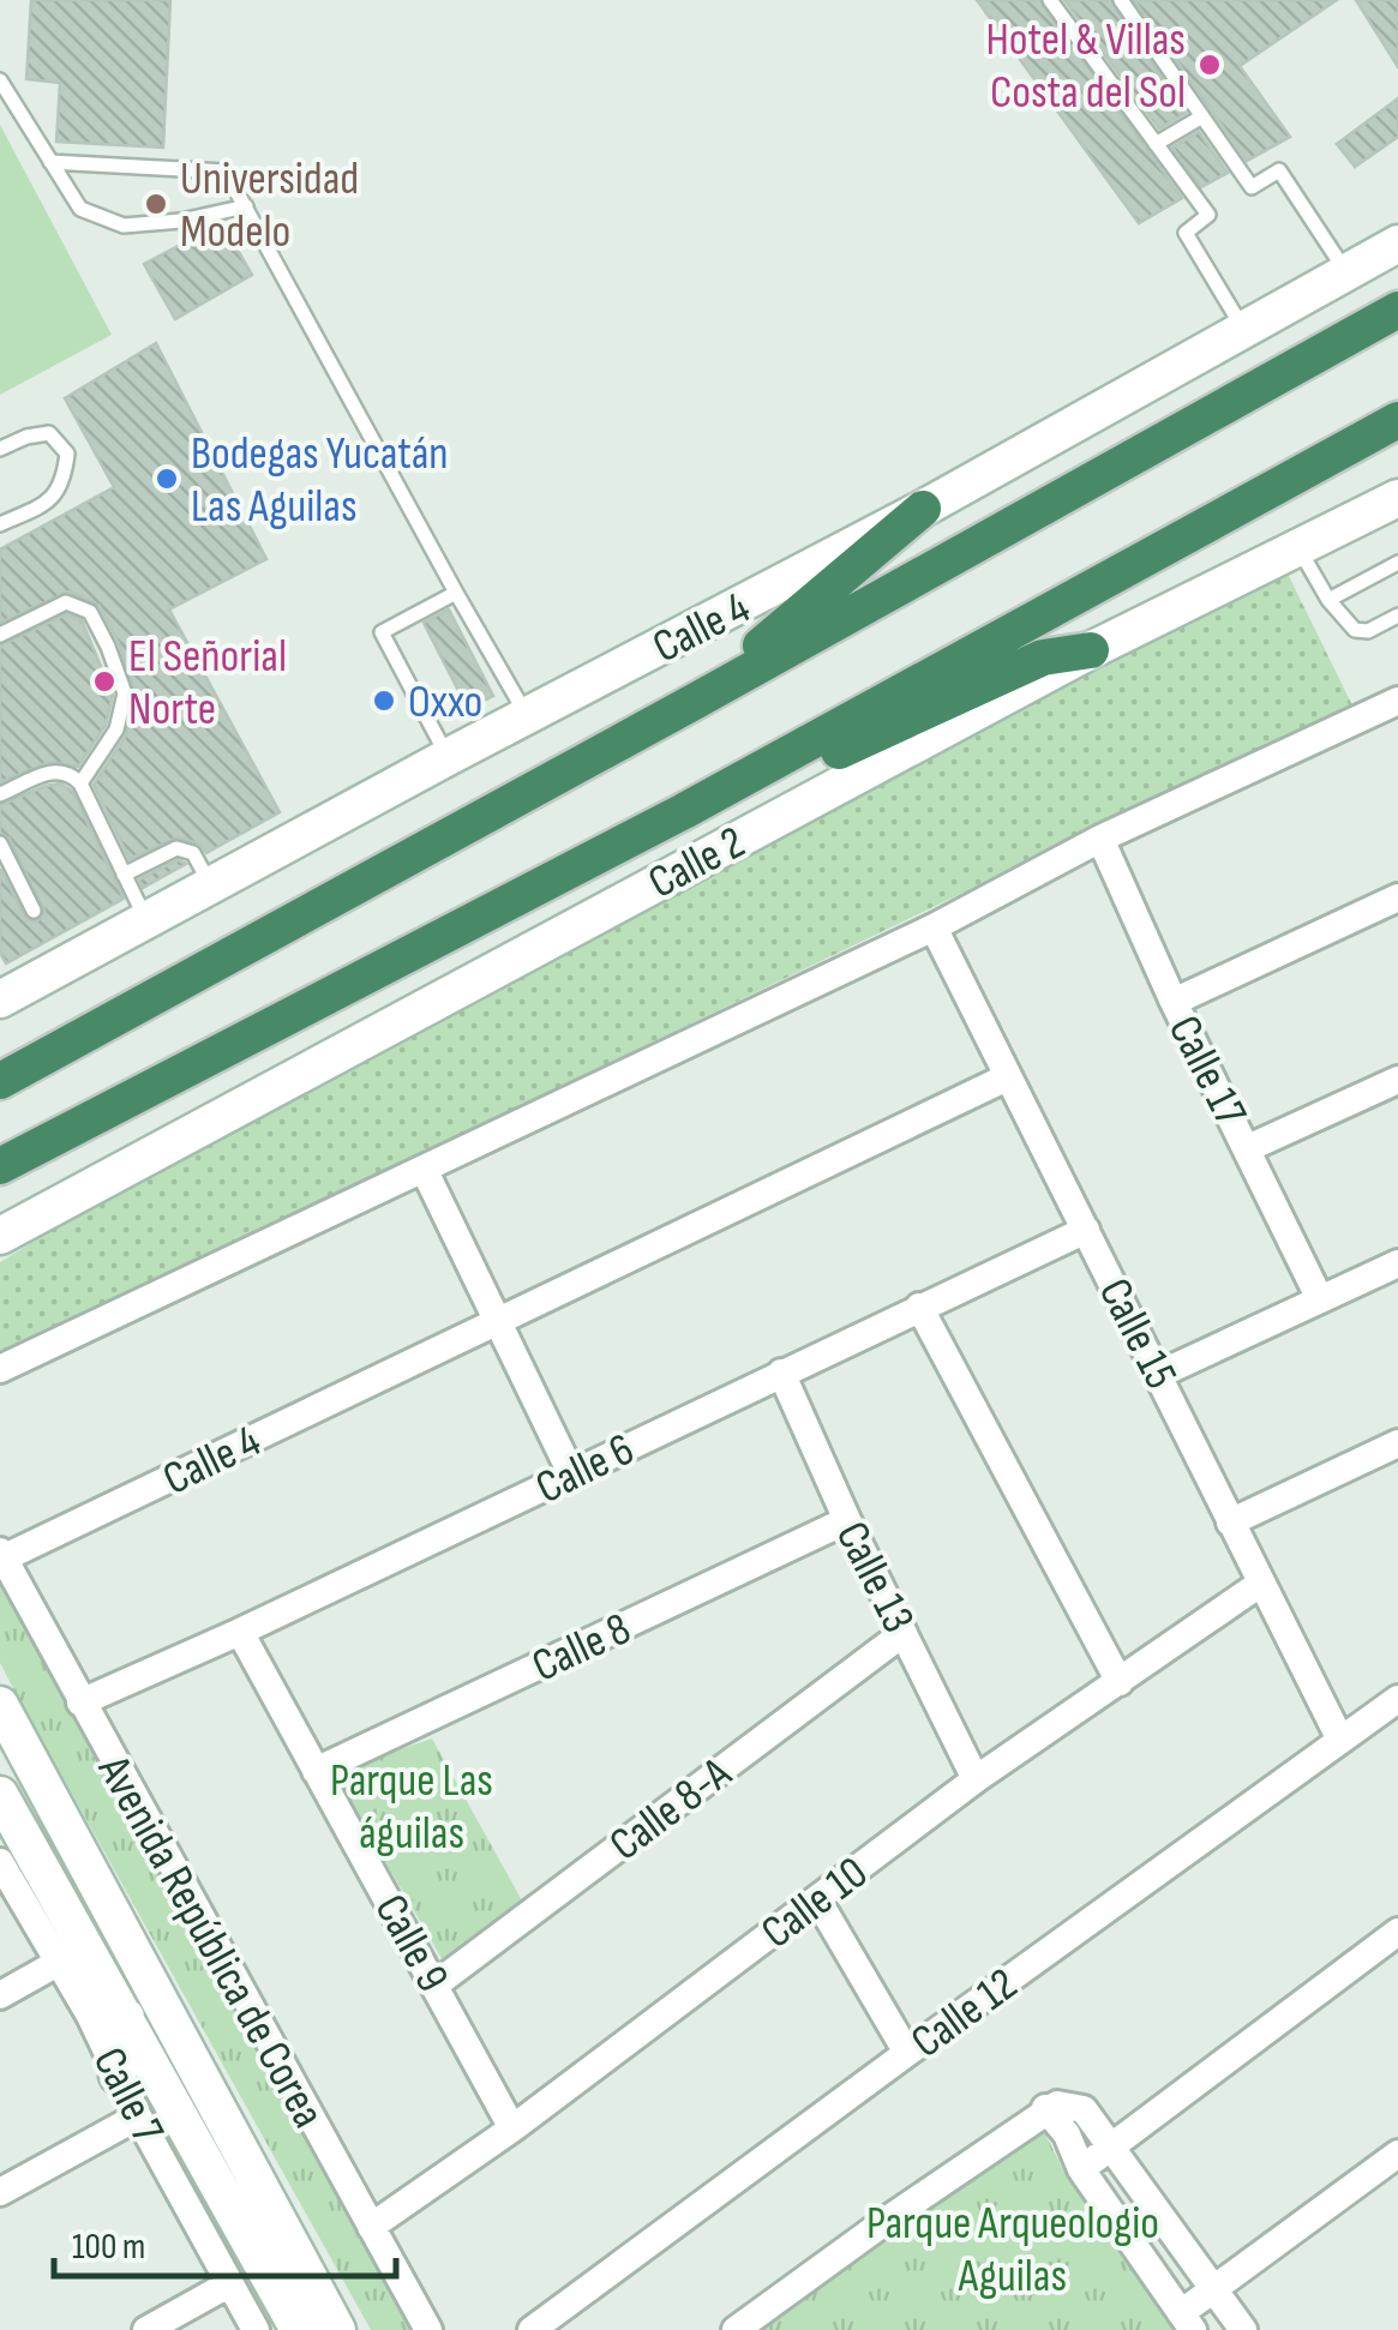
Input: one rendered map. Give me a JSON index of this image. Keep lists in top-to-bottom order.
{
  "streets": {
    "main road": ["Calle 4", "Calle 2", "Avenida República de Corea"],
    "street": [
      "Calle 17",
      "Calle 15",
      "Calle 6",
      "Calle 13",
      "Calle 8",
      "Calle 8-A",
      "Calle 10",
      "Calle 9",
      "Calle 12",
      "Calle 7"
    ]
  },
  "crossings": [
    ["Calle 4", "Calle 15"],
    ["Calle 4", "Avenida República de Corea"],
    ["Calle 15", "Calle 6"],
    ["Calle 15", "Calle 10"],
    ["Calle 15", "Calle 12"],
    ["Calle 6", "Calle 13"],
    ["Calle 6", "Avenida República de Corea"],
    ["Calle 6", "Calle 9"],
    ["Calle 13", "Calle 8"],
    ["Calle 13", "Calle 8-A"],
    ["Calle 13", "Calle 10"],
    ["Calle 8", "Calle 9"],
    ["Calle 8-A", "Calle 9"],
    ["Calle 10", "Avenida República de Corea"],
    ["Calle 10", "Calle 9"]
  ],
  "parks": ["Parque Las águilas", "Parque Arqueologio Aguilas"],
  "places": [
    "Hotel & Villas Costa del Sol",
    "Universidad Modelo",
    "Bodegas Yucatán Las Aguilas",
    "El Señorial Norte",
    "Oxxo"
  ],
  "scale_bar": "100 m"
}
